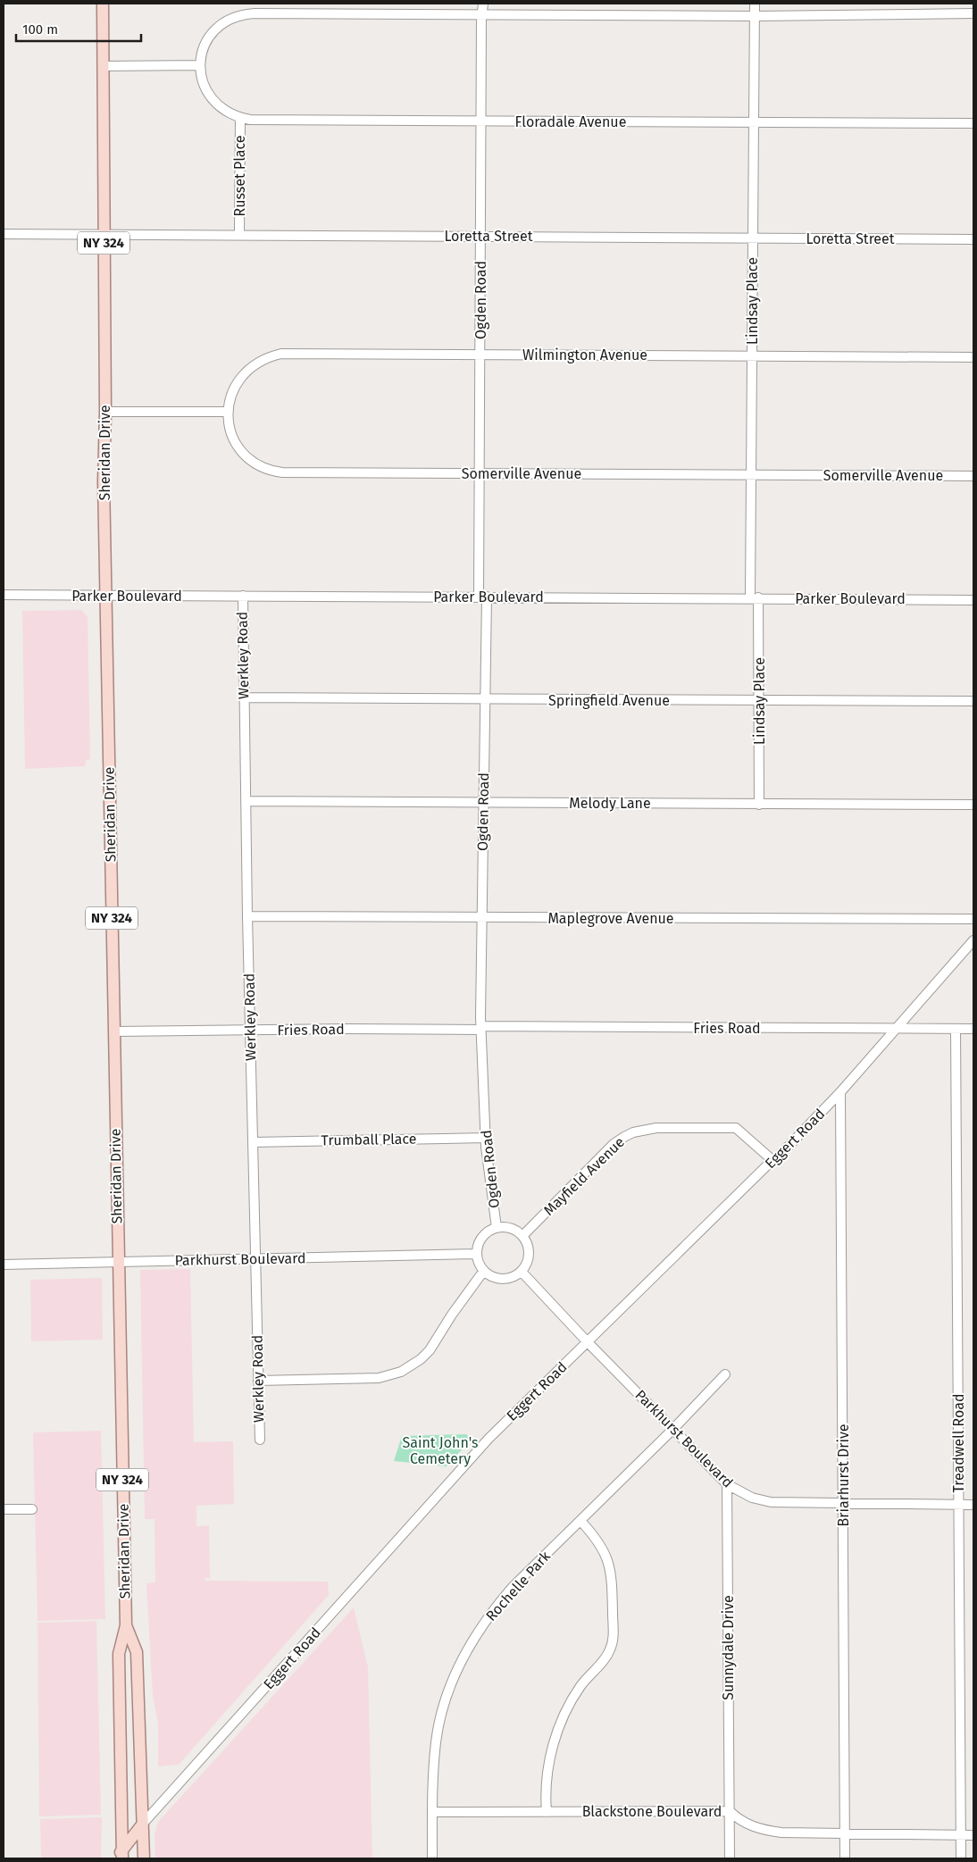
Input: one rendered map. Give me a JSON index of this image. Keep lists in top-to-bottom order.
{
  "streets": {
    "main road": ["NY 324", "Sheridan Drive", "Eggert Road"],
    "street": [
      "Floradale Avenue",
      "Russet Place",
      "Loretta Street",
      "Ogden Road",
      "Lindsay Place",
      "Wilmington Avenue",
      "Somerville Avenue",
      "Parker Boulevard",
      "Werkley Road",
      "Springfield Avenue",
      "Melody Lane",
      "Maplegrove Avenue",
      "Fries Road",
      "Trumball Place",
      "Mayfield Avenue",
      "Parkhurst Boulevard",
      "Treadwell Road",
      "Briarhurst Drive",
      "Rochelle Park",
      "Sunnydale Drive",
      "Blackstone Boulevard"
    ]
  },
  "crossings": [
    ["Floradale Avenue", "Russet Place"],
    ["Floradale Avenue", "Ogden Road"],
    ["Floradale Avenue", "Lindsay Place"],
    ["Russet Place", "Loretta Street"],
    ["Loretta Street", "Ogden Road"],
    ["Loretta Street", "Lindsay Place"],
    ["Loretta Street", "Sheridan Drive"],
    ["Ogden Road", "Wilmington Avenue"],
    ["Ogden Road", "Somerville Avenue"],
    ["Ogden Road", "Parker Boulevard"],
    ["Ogden Road", "Springfield Avenue"],
    ["Ogden Road", "Melody Lane"],
    ["Ogden Road", "Maplegrove Avenue"],
    ["Ogden Road", "Fries Road"],
    ["Ogden Road", "Trumball Place"],
    ["Ogden Road", "Mayfield Avenue"],
    ["Ogden Road", "Parkhurst Boulevard"],
    ["Lindsay Place", "Wilmington Avenue"],
    ["Lindsay Place", "Somerville Avenue"],
    ["Lindsay Place", "Parker Boulevard"],
    ["Lindsay Place", "Springfield Avenue"],
    ["Lindsay Place", "Melody Lane"],
    ["Wilmington Avenue", "Somerville Avenue"],
    ["Sheridan Drive", "Parker Boulevard"],
    ["Sheridan Drive", "Fries Road"],
    ["Sheridan Drive", "Eggert Road"],
    ["Sheridan Drive", "Parkhurst Boulevard"],
    ["Parker Boulevard", "Werkley Road"],
    ["Werkley Road", "Springfield Avenue"],
    ["Werkley Road", "Melody Lane"],
    ["Werkley Road", "Maplegrove Avenue"],
    ["Werkley Road", "Fries Road"],
    ["Werkley Road", "Trumball Place"],
    ["Werkley Road", "Parkhurst Boulevard"],
    ["Fries Road", "Eggert Road"],
    ["Fries Road", "Treadwell Road"],
    ["Eggert Road", "Mayfield Avenue"],
    ["Eggert Road", "Parkhurst Boulevard"],
    ["Eggert Road", "Briarhurst Drive"],
    ["Mayfield Avenue", "Parkhurst Boulevard"],
    ["Parkhurst Boulevard", "Treadwell Road"],
    ["Parkhurst Boulevard", "Briarhurst Drive"],
    ["Parkhurst Boulevard", "Rochelle Park"],
    ["Parkhurst Boulevard", "Sunnydale Drive"],
    ["Treadwell Road", "Blackstone Boulevard"],
    ["Briarhurst Drive", "Blackstone Boulevard"],
    ["Rochelle Park", "Blackstone Boulevard"],
    ["Sunnydale Drive", "Blackstone Boulevard"]
  ],
  "parks": ["Saint John's Cemetery"],
  "scale_bar": "100 m"
}
